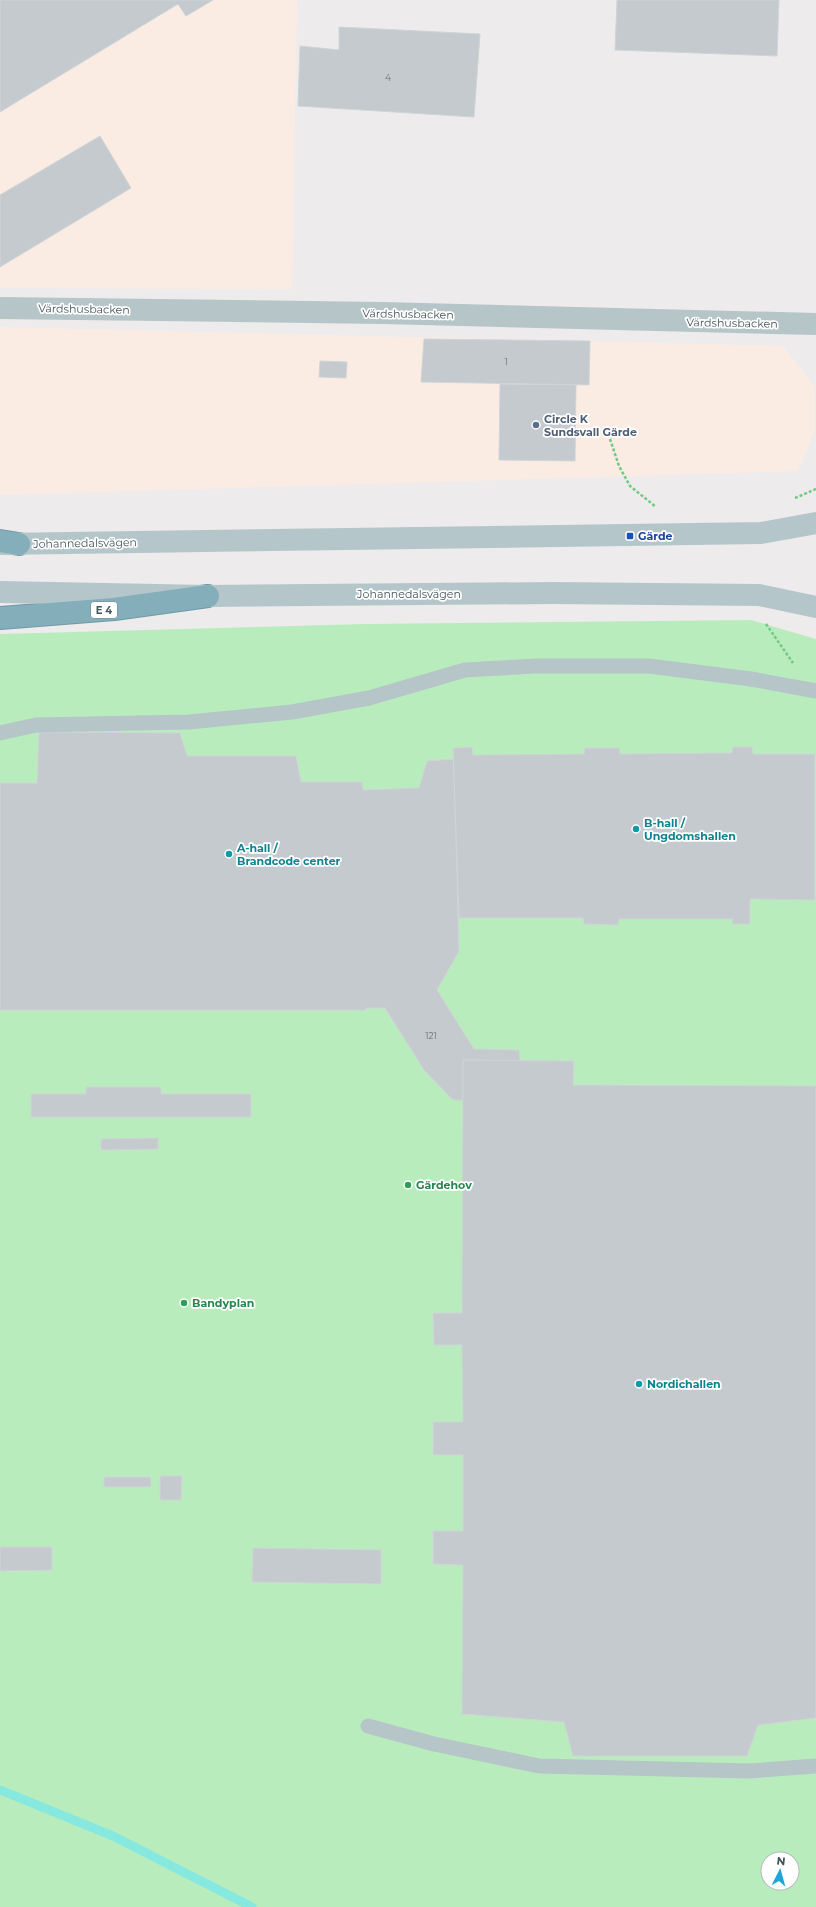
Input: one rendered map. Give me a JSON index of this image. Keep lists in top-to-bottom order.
{
  "streets": {
    "highway": ["E 4"],
    "main road": ["Johannedalsvägen"],
    "street": ["Värdshusbacken"]
  },
  "crossings": [
    ["Johannedalsvägen", "E 4"]
  ],
  "places": {
    "other": [
      "Circle K Sundsvall Gärde",
      "B-hall / Ungdomshallen",
      "A-hall / Brandcode center",
      "Gärdehov",
      "Bandyplan",
      "Nordichallen"
    ],
    "transit": ["Gärde"]
  },
  "house_numbers": ["4", "1", "121"],
  "north": "top"
}
